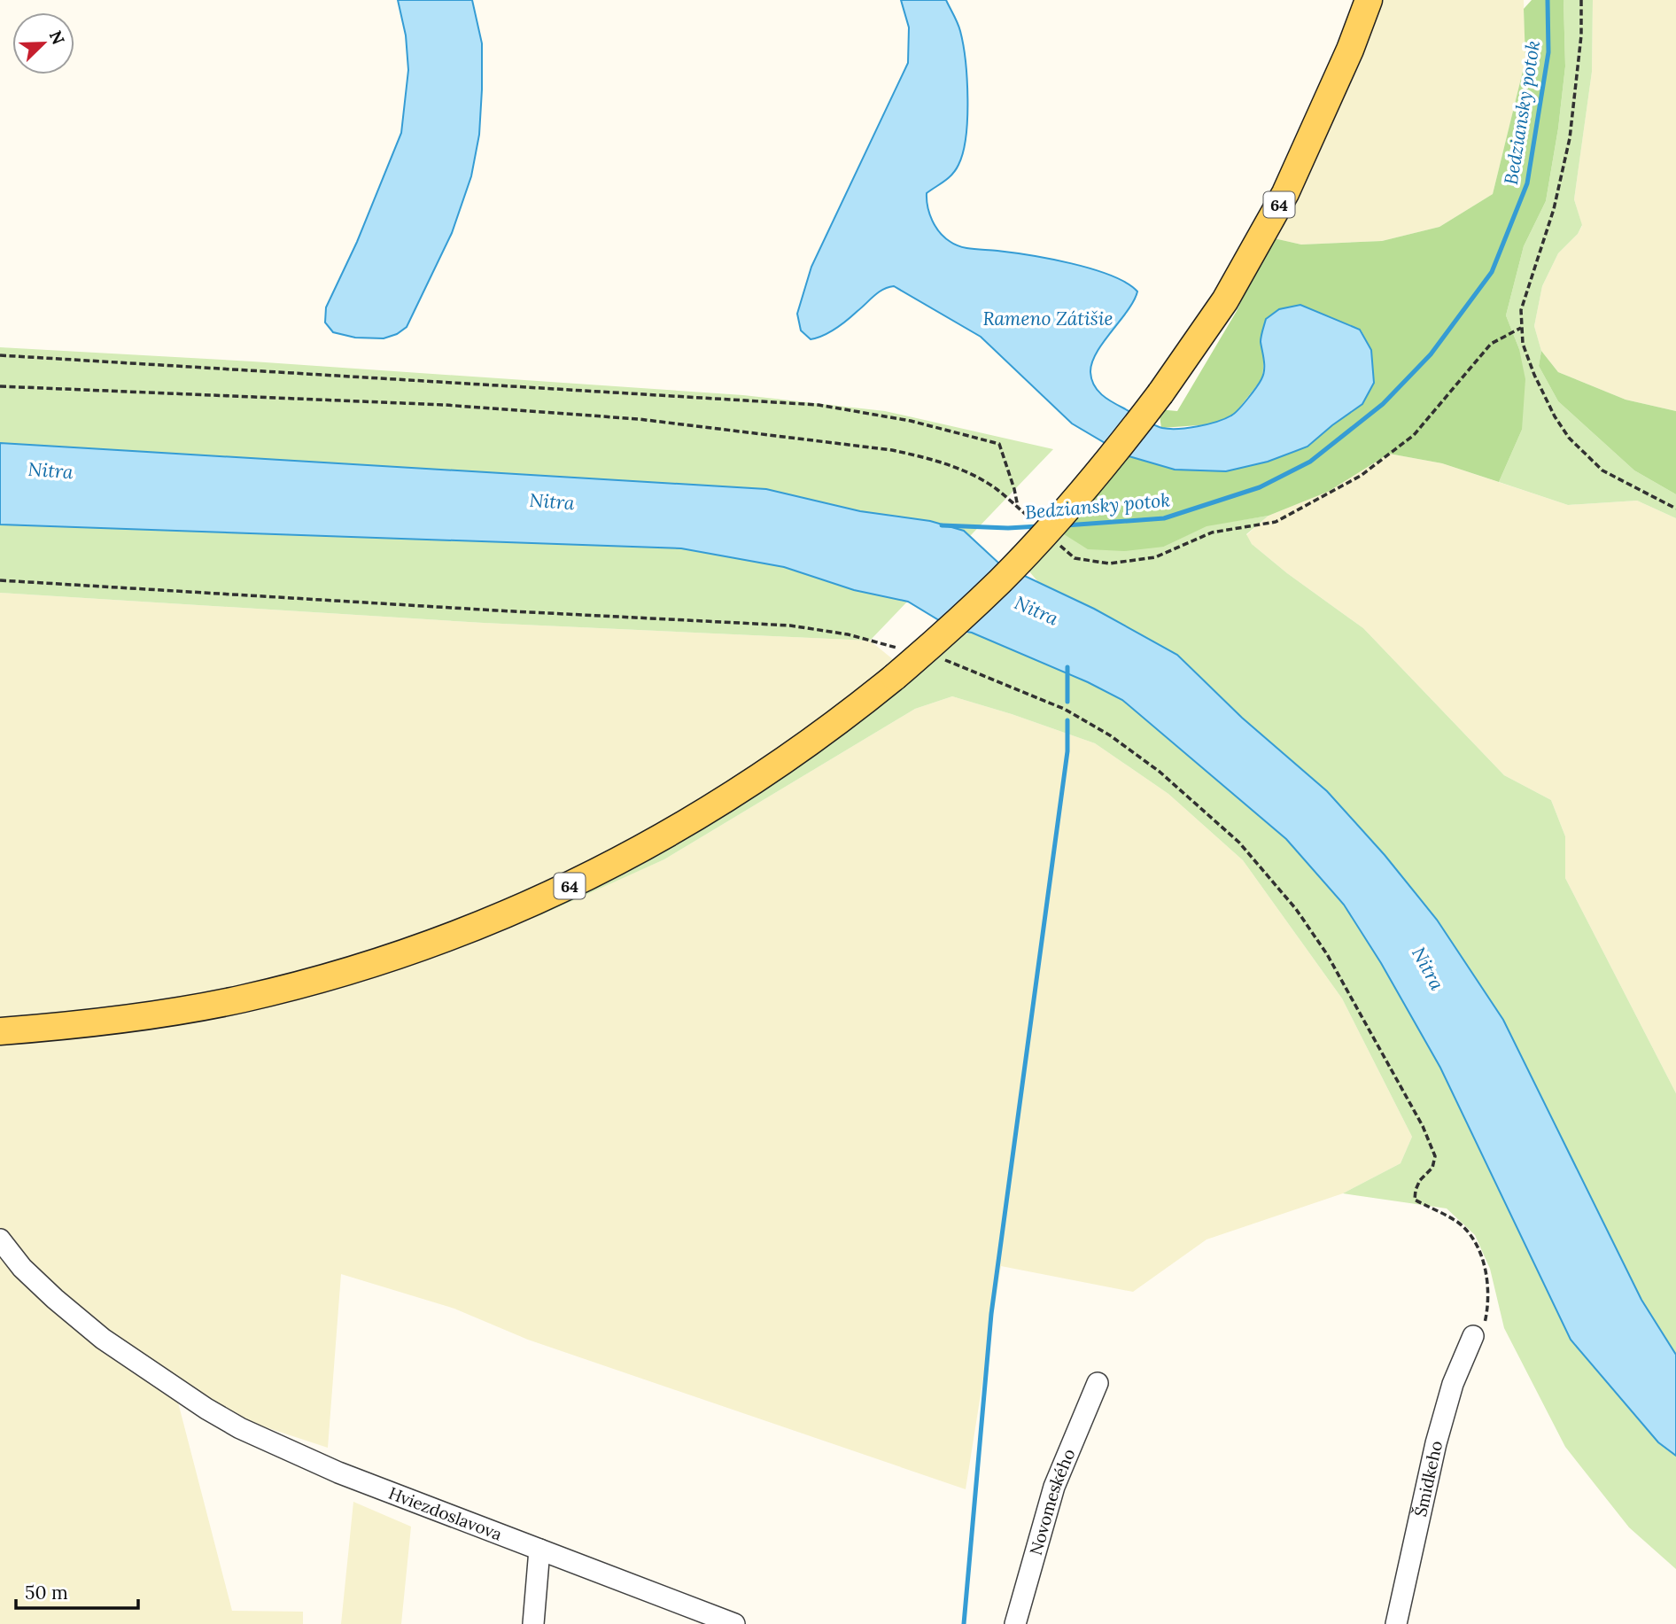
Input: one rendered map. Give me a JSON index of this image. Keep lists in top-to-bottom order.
{
  "streets": {
    "main road": ["64"],
    "street": ["Šmidkeho", "Novomeského", "Hviezdoslavova"]
  },
  "water": ["Bedziansky potok", "Rameno Zátišie", "Nitra"],
  "scale_bar": "50 m",
  "north": "top right"
}
